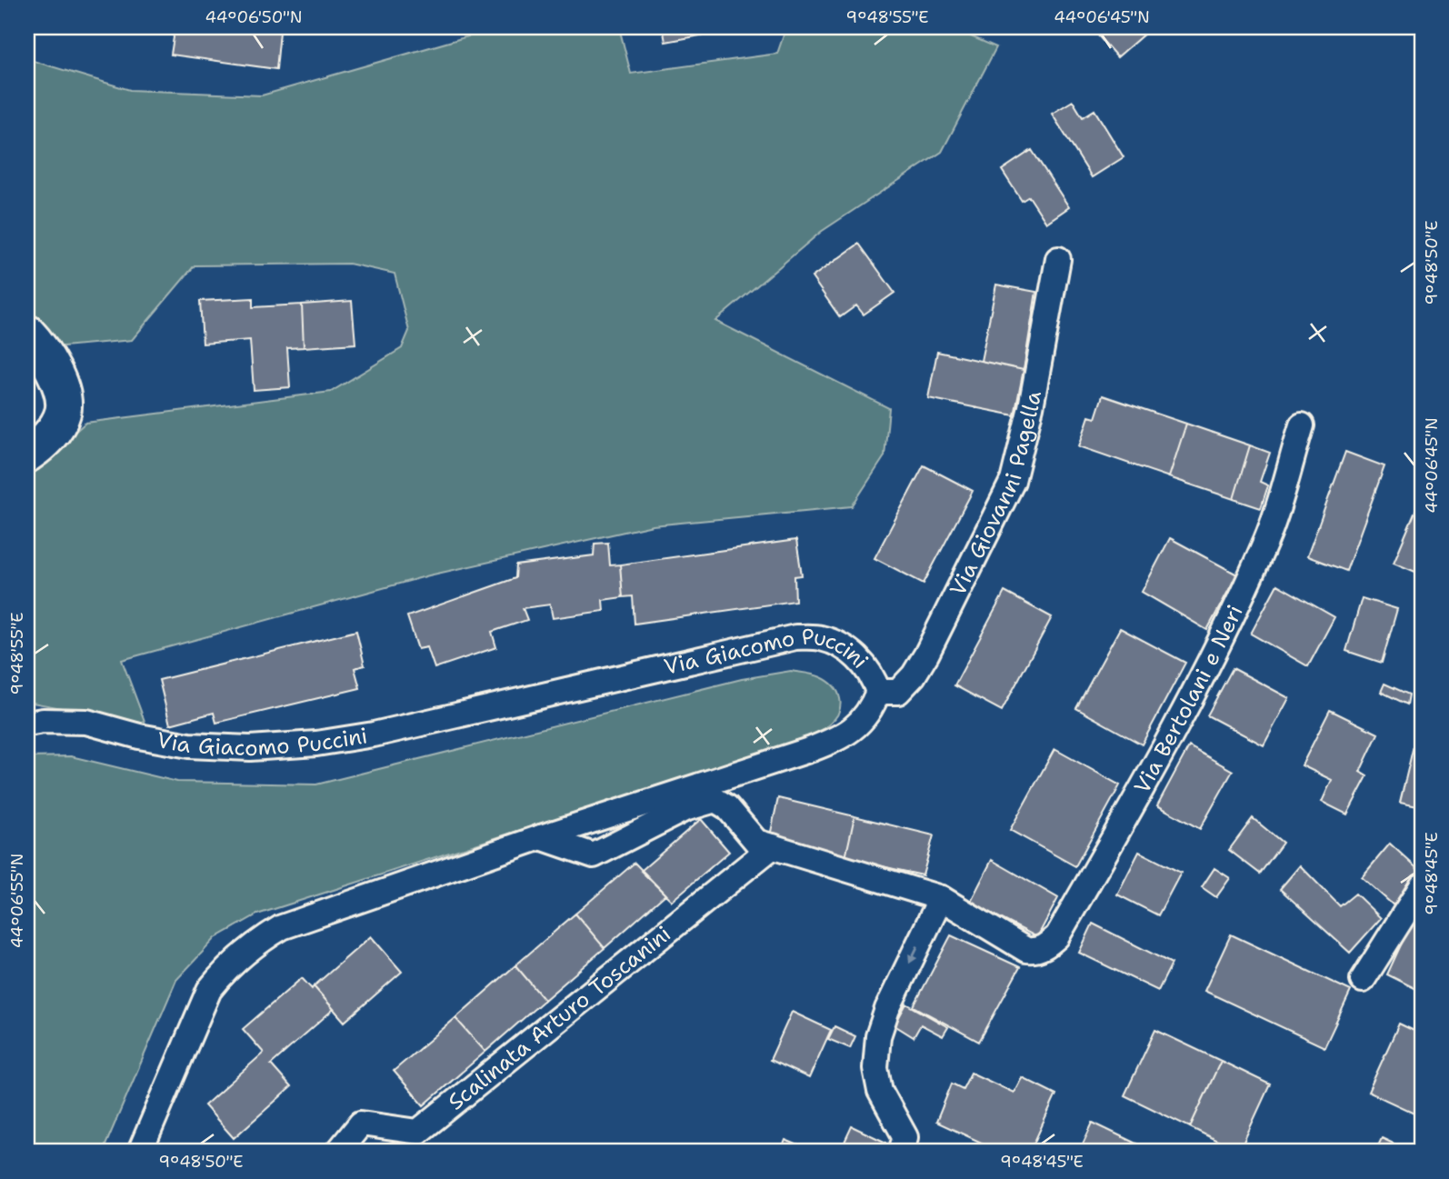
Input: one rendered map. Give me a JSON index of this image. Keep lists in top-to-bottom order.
{
  "streets": {
    "street": [
      "Via Giovanni Pagella",
      "Via Giacomo Puccini",
      "Via Bertolani e Neri",
      "Scalinata Arturo Toscanini"
    ]
  },
  "crossings": [
    ["Via Giovanni Pagella", "Via Giacomo Puccini"]
  ],
  "coordinates": [
    "44°06'50\"N",
    "9°48'55\"E",
    "44°06'45\"N",
    "9°48'50\"E",
    "9°48'45\"E",
    "44°06'55\"N"
  ]
}
